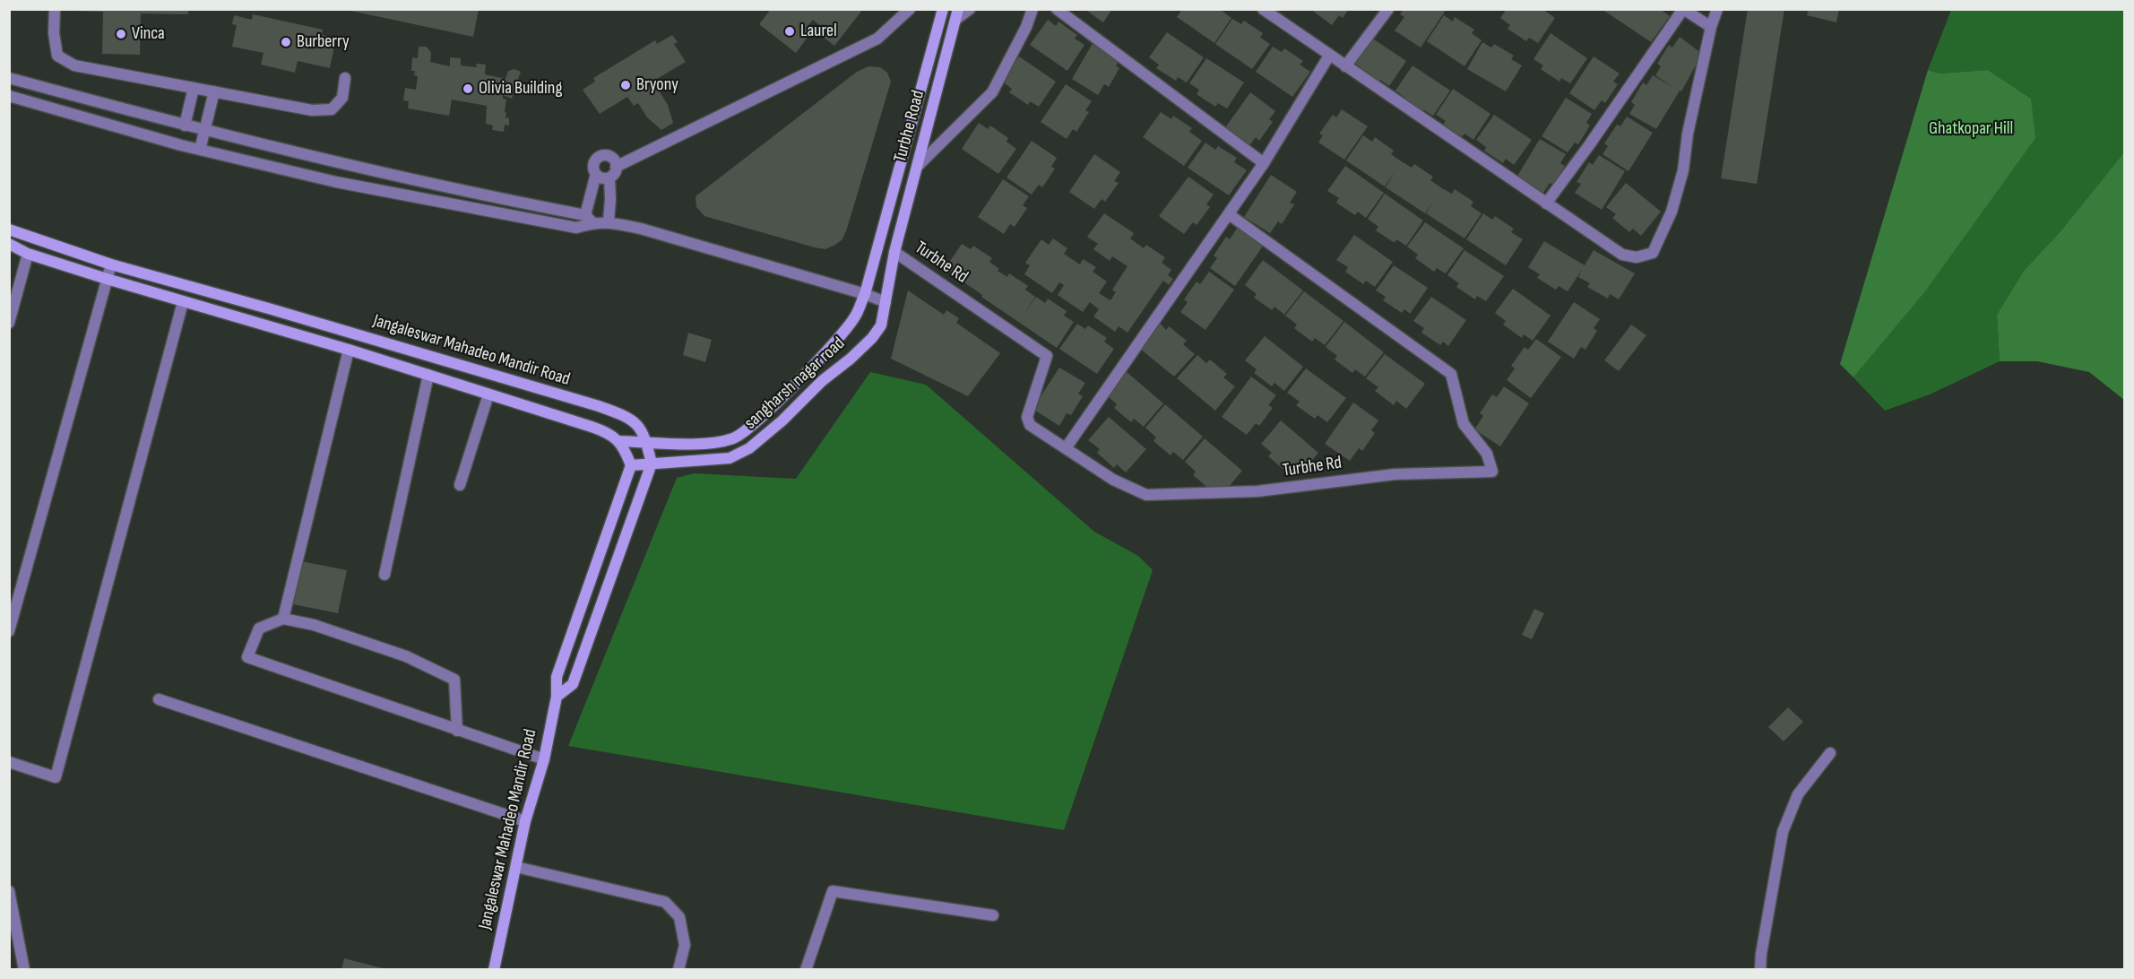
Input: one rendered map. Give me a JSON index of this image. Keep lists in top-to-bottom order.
{
  "streets": {
    "main road": ["Turbhe Road", "Jangaleswar Mahadeo Mandir Road", "sangharsh nagar road"],
    "street": ["Turbhe Rd"]
  },
  "crossings": [
    ["Turbhe Road", "Turbhe Rd"],
    ["Turbhe Road", "sangharsh nagar road"],
    ["Turbhe Rd", "sangharsh nagar road"],
    ["Jangaleswar Mahadeo Mandir Road", "sangharsh nagar road"]
  ],
  "parks": ["Ghatkopar Hill"],
  "places": [
    "Laurel",
    "Vinca",
    "Burberry",
    "Bryony",
    "Olivia Building"
  ]
}
